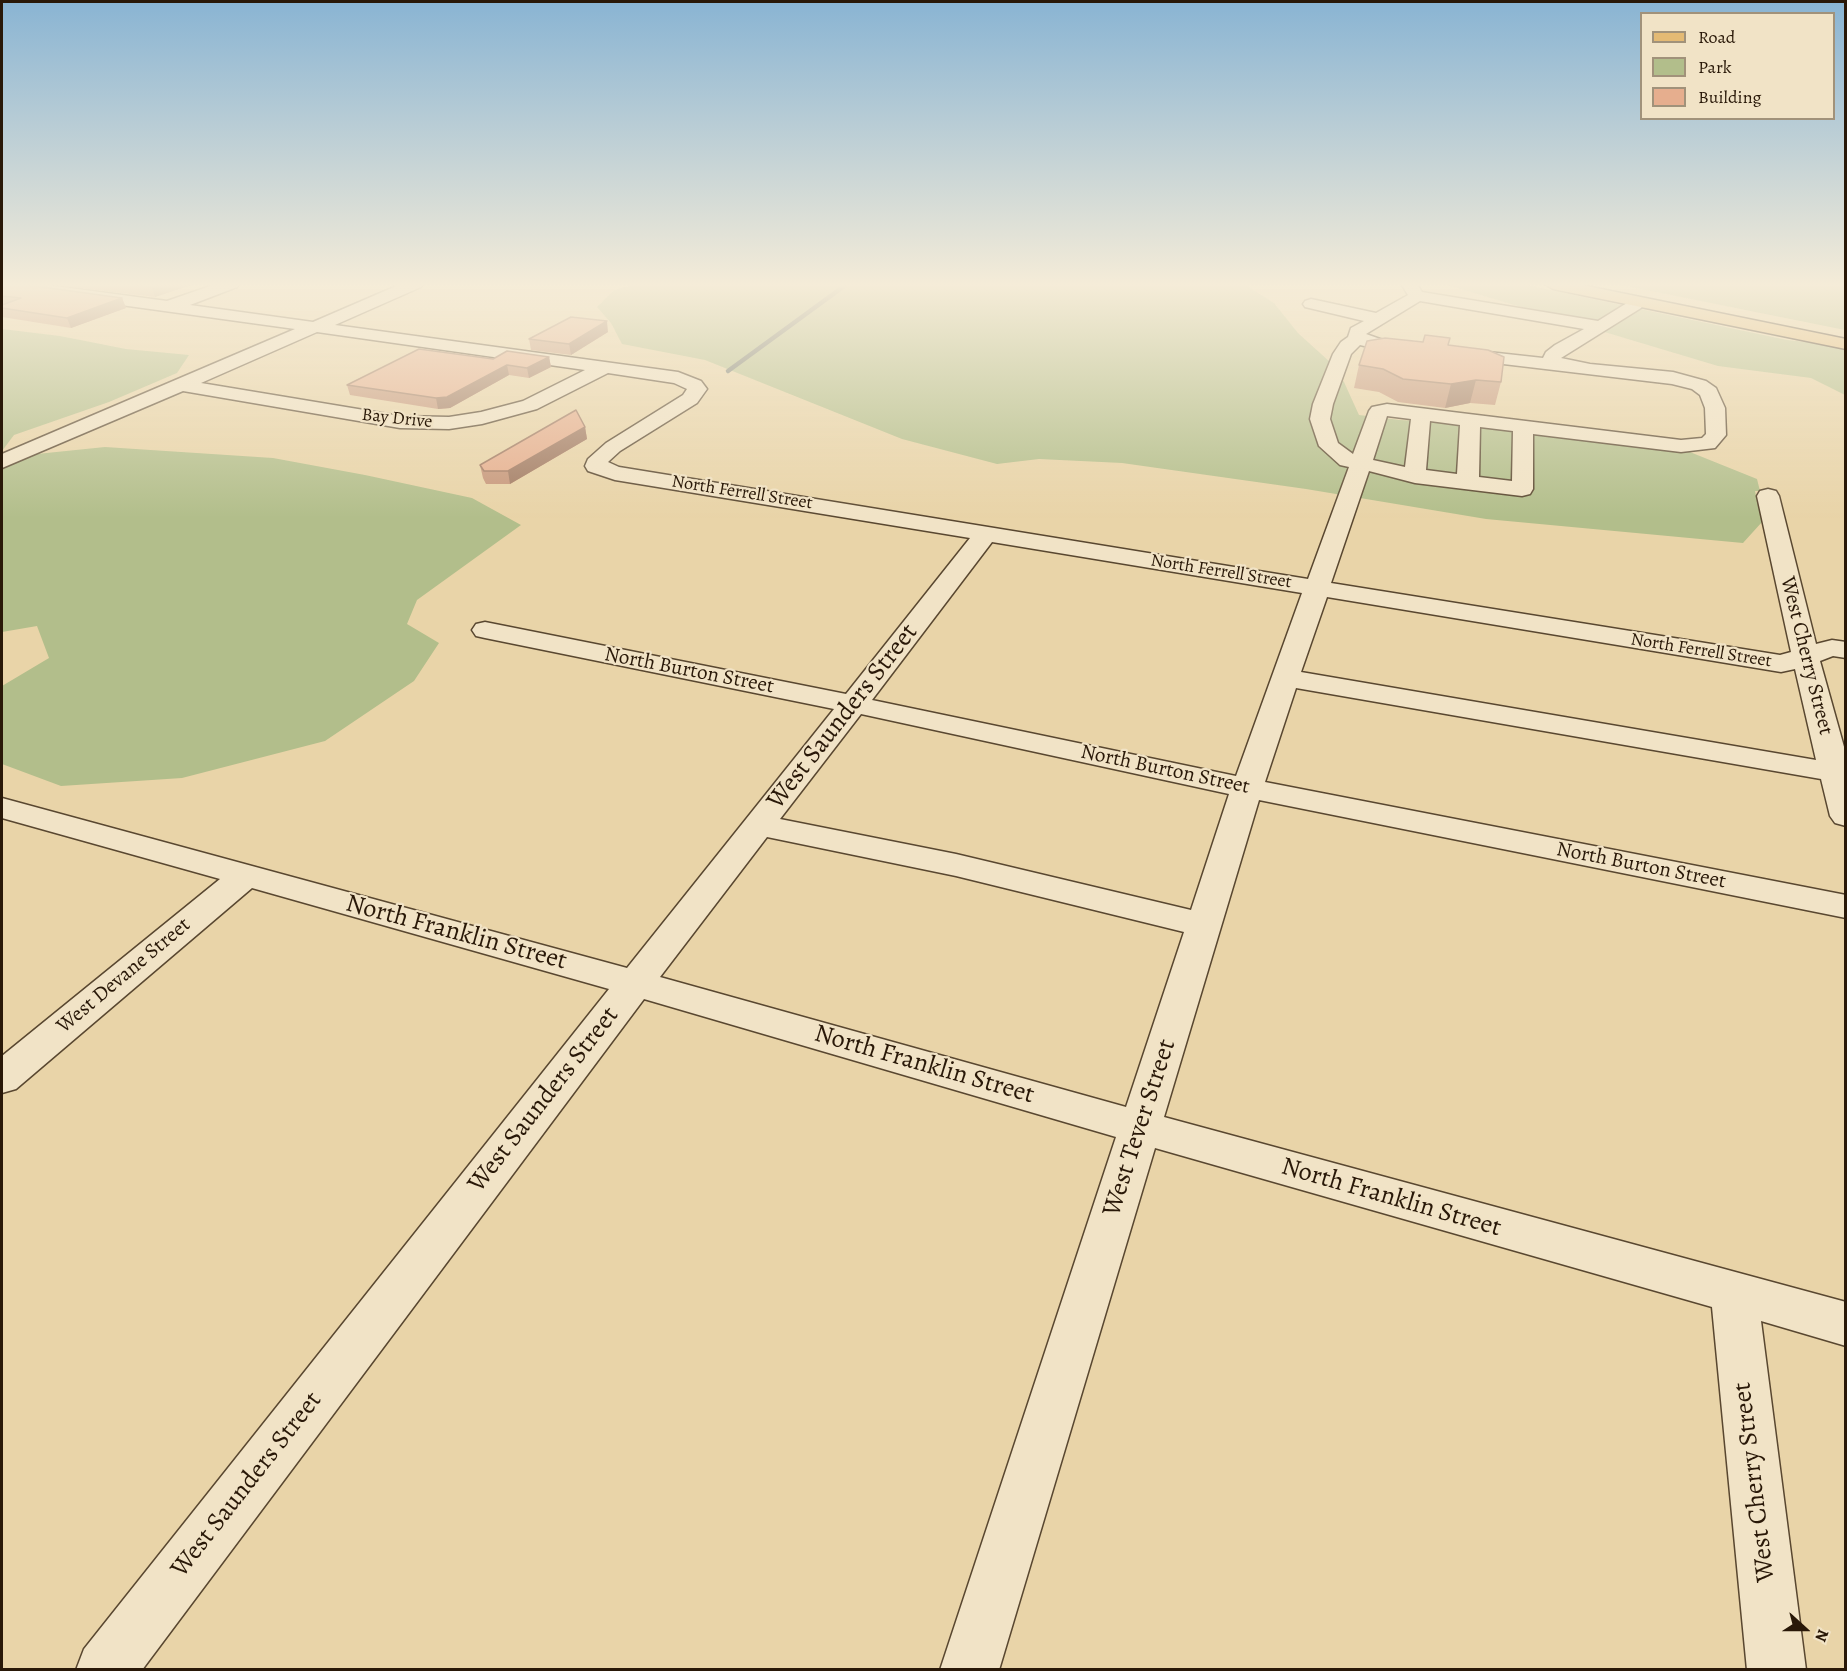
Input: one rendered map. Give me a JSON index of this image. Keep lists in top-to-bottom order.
{
  "streets": {
    "street": [
      "Bay Drive",
      "North Ferrell Street",
      "West Cherry Street",
      "North Burton Street",
      "West Saunders Street",
      "North Franklin Street",
      "West Devane Street",
      "West Tever Street"
    ]
  },
  "crossings": [
    ["Bay Drive", "North Ferrell Street"],
    ["North Ferrell Street", "West Cherry Street"],
    ["North Ferrell Street", "West Saunders Street"],
    ["North Ferrell Street", "West Tever Street"],
    ["West Cherry Street", "North Franklin Street"],
    ["North Burton Street", "West Saunders Street"],
    ["North Burton Street", "West Tever Street"],
    ["West Saunders Street", "North Franklin Street"],
    ["North Franklin Street", "West Devane Street"],
    ["North Franklin Street", "West Tever Street"]
  ],
  "legend": ["Road", "Park", "Building"],
  "north": "right"
}
